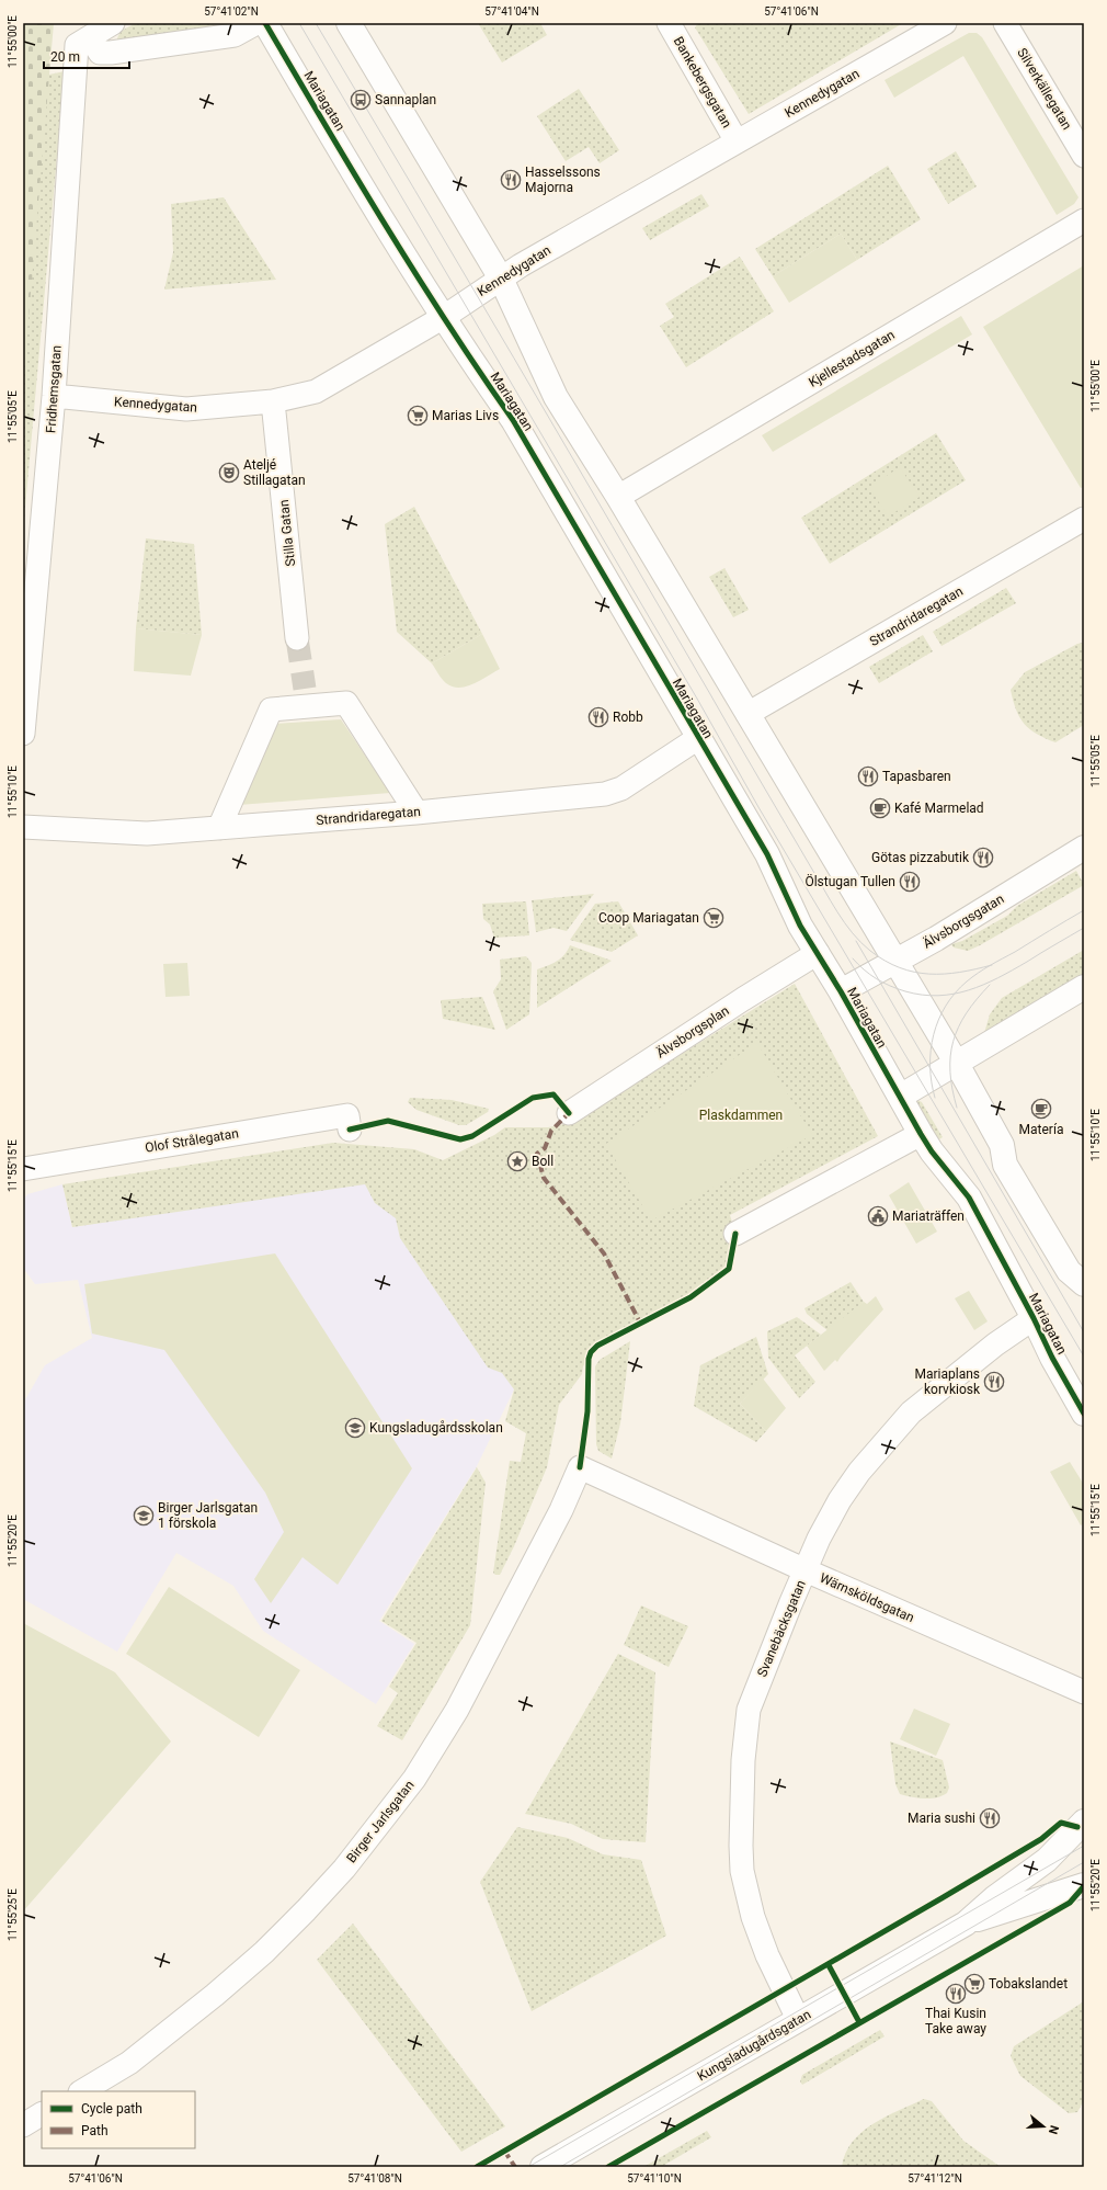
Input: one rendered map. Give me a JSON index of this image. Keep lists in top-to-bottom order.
{
  "streets": {
    "street": [
      "Bankebergsgatan",
      "Silverkällegatan",
      "Kennedygatan",
      "Mariagatan",
      "Kjellestadsgatan",
      "Fridhemsgatan",
      "Stilla Gatan",
      "Strandridaregatan",
      "Älvsborgsgatan",
      "Älvsborgsplan",
      "Olof Strålegatan",
      "Wärnsköldsgatan",
      "Svanebäcksgatan",
      "Birger Jarlsgatan",
      "Kungsladugårdsgatan"
    ]
  },
  "crossings": [
    ["Bankebergsgatan", "Kennedygatan"],
    ["Kennedygatan", "Mariagatan"],
    ["Kennedygatan", "Fridhemsgatan"],
    ["Kennedygatan", "Stilla Gatan"],
    ["Mariagatan", "Strandridaregatan"],
    ["Mariagatan", "Älvsborgsgatan"],
    ["Mariagatan", "Älvsborgsplan"],
    ["Mariagatan", "Svanebäcksgatan"],
    ["Wärnsköldsgatan", "Svanebäcksgatan"],
    ["Wärnsköldsgatan", "Birger Jarlsgatan"],
    ["Svanebäcksgatan", "Kungsladugårdsgatan"]
  ],
  "parks": ["Plaskdammen"],
  "places": {
    "bus stop": ["Sannaplan"],
    "restaurant": [
      "Hasselssons Majorna",
      "Robb",
      "Tapasbaren",
      "Götas pizzabutik",
      "Ölstugan Tullen",
      "Mariaplans korvkiosk",
      "Maria sushi",
      "Thai Kusin Take away"
    ],
    "supermarket": ["Marias Livs", "Coop Mariagatan", "Tobakslandet"],
    "theatre": ["Ateljé Stillagatan"],
    "cafe": ["Kafé Marmelad", "Matería"],
    "place": ["Boll"],
    "public building": ["Mariaträffen"],
    "school or university": ["Kungsladugårdsskolan", "Birger Jarlsgatan 1 förskola"]
  },
  "legend": ["Cycle path", "Path"],
  "scale_bar": "20 m",
  "north": "right",
  "coordinates": [
    "57°41'02\"N",
    "57°41'04\"N",
    "57°41'06\"N",
    "11°55'00\"E",
    "11°55'05\"E",
    "11°55'10\"E",
    "11°55'15\"E",
    "11°55'20\"E",
    "11°55'25\"E",
    "57°41'08\"N",
    "57°41'10\"N",
    "57°41'12\"N"
  ]
}
